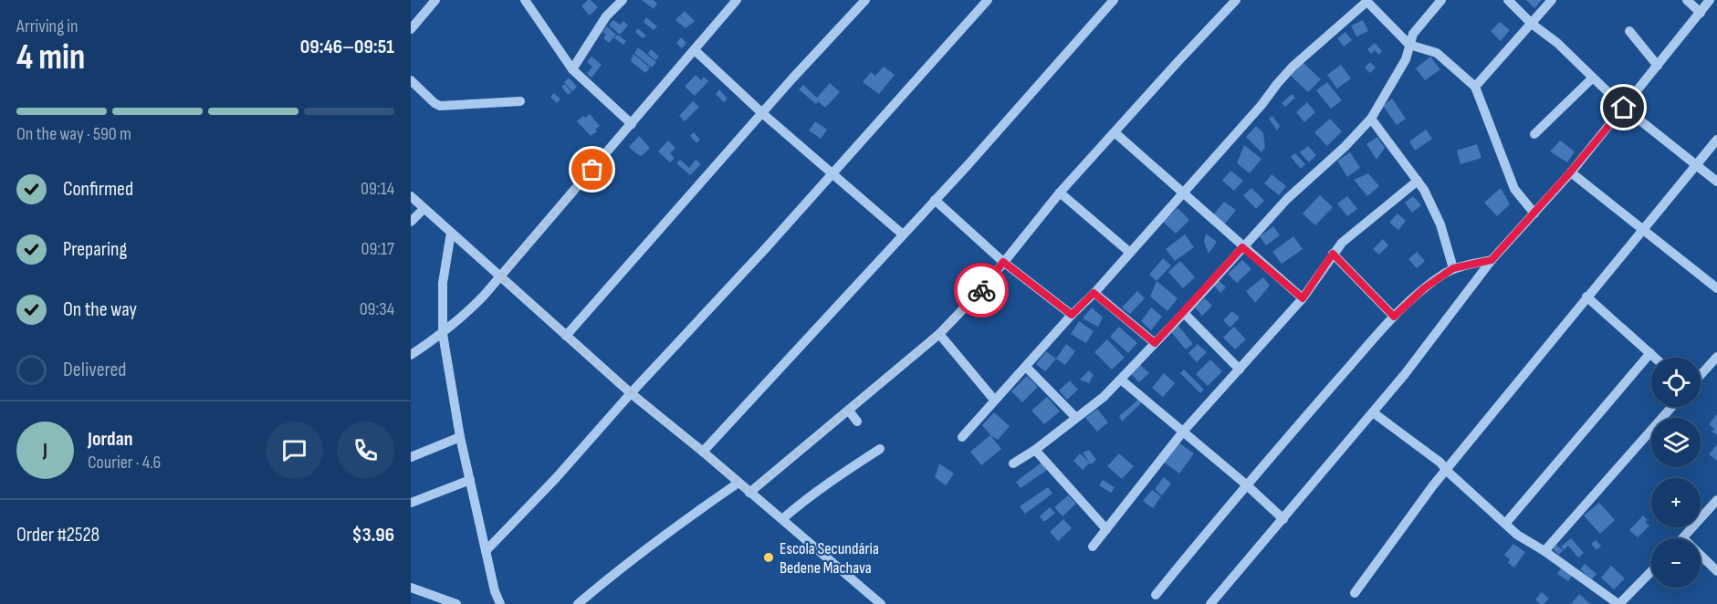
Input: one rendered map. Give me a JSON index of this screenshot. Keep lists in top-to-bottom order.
{
  "places": ["Escola Secundária Bedene Machava"],
  "page": {
    "heading": ["4 min", "Arriving in", "09:46–09:51"],
    "panel": [
      "Jordan",
      "Courier · 4.6",
      "Order #2528",
      "$3.96"
    ],
    "bar": "On the way · 590 m",
    "list": [
      ["Confirmed", "09:14"],
      ["Preparing", "09:17"],
      ["On the way", "09:34"],
      "Delivered"
    ],
    "map_buttons": ["+", "−"],
    "round": "J"
  }
}
